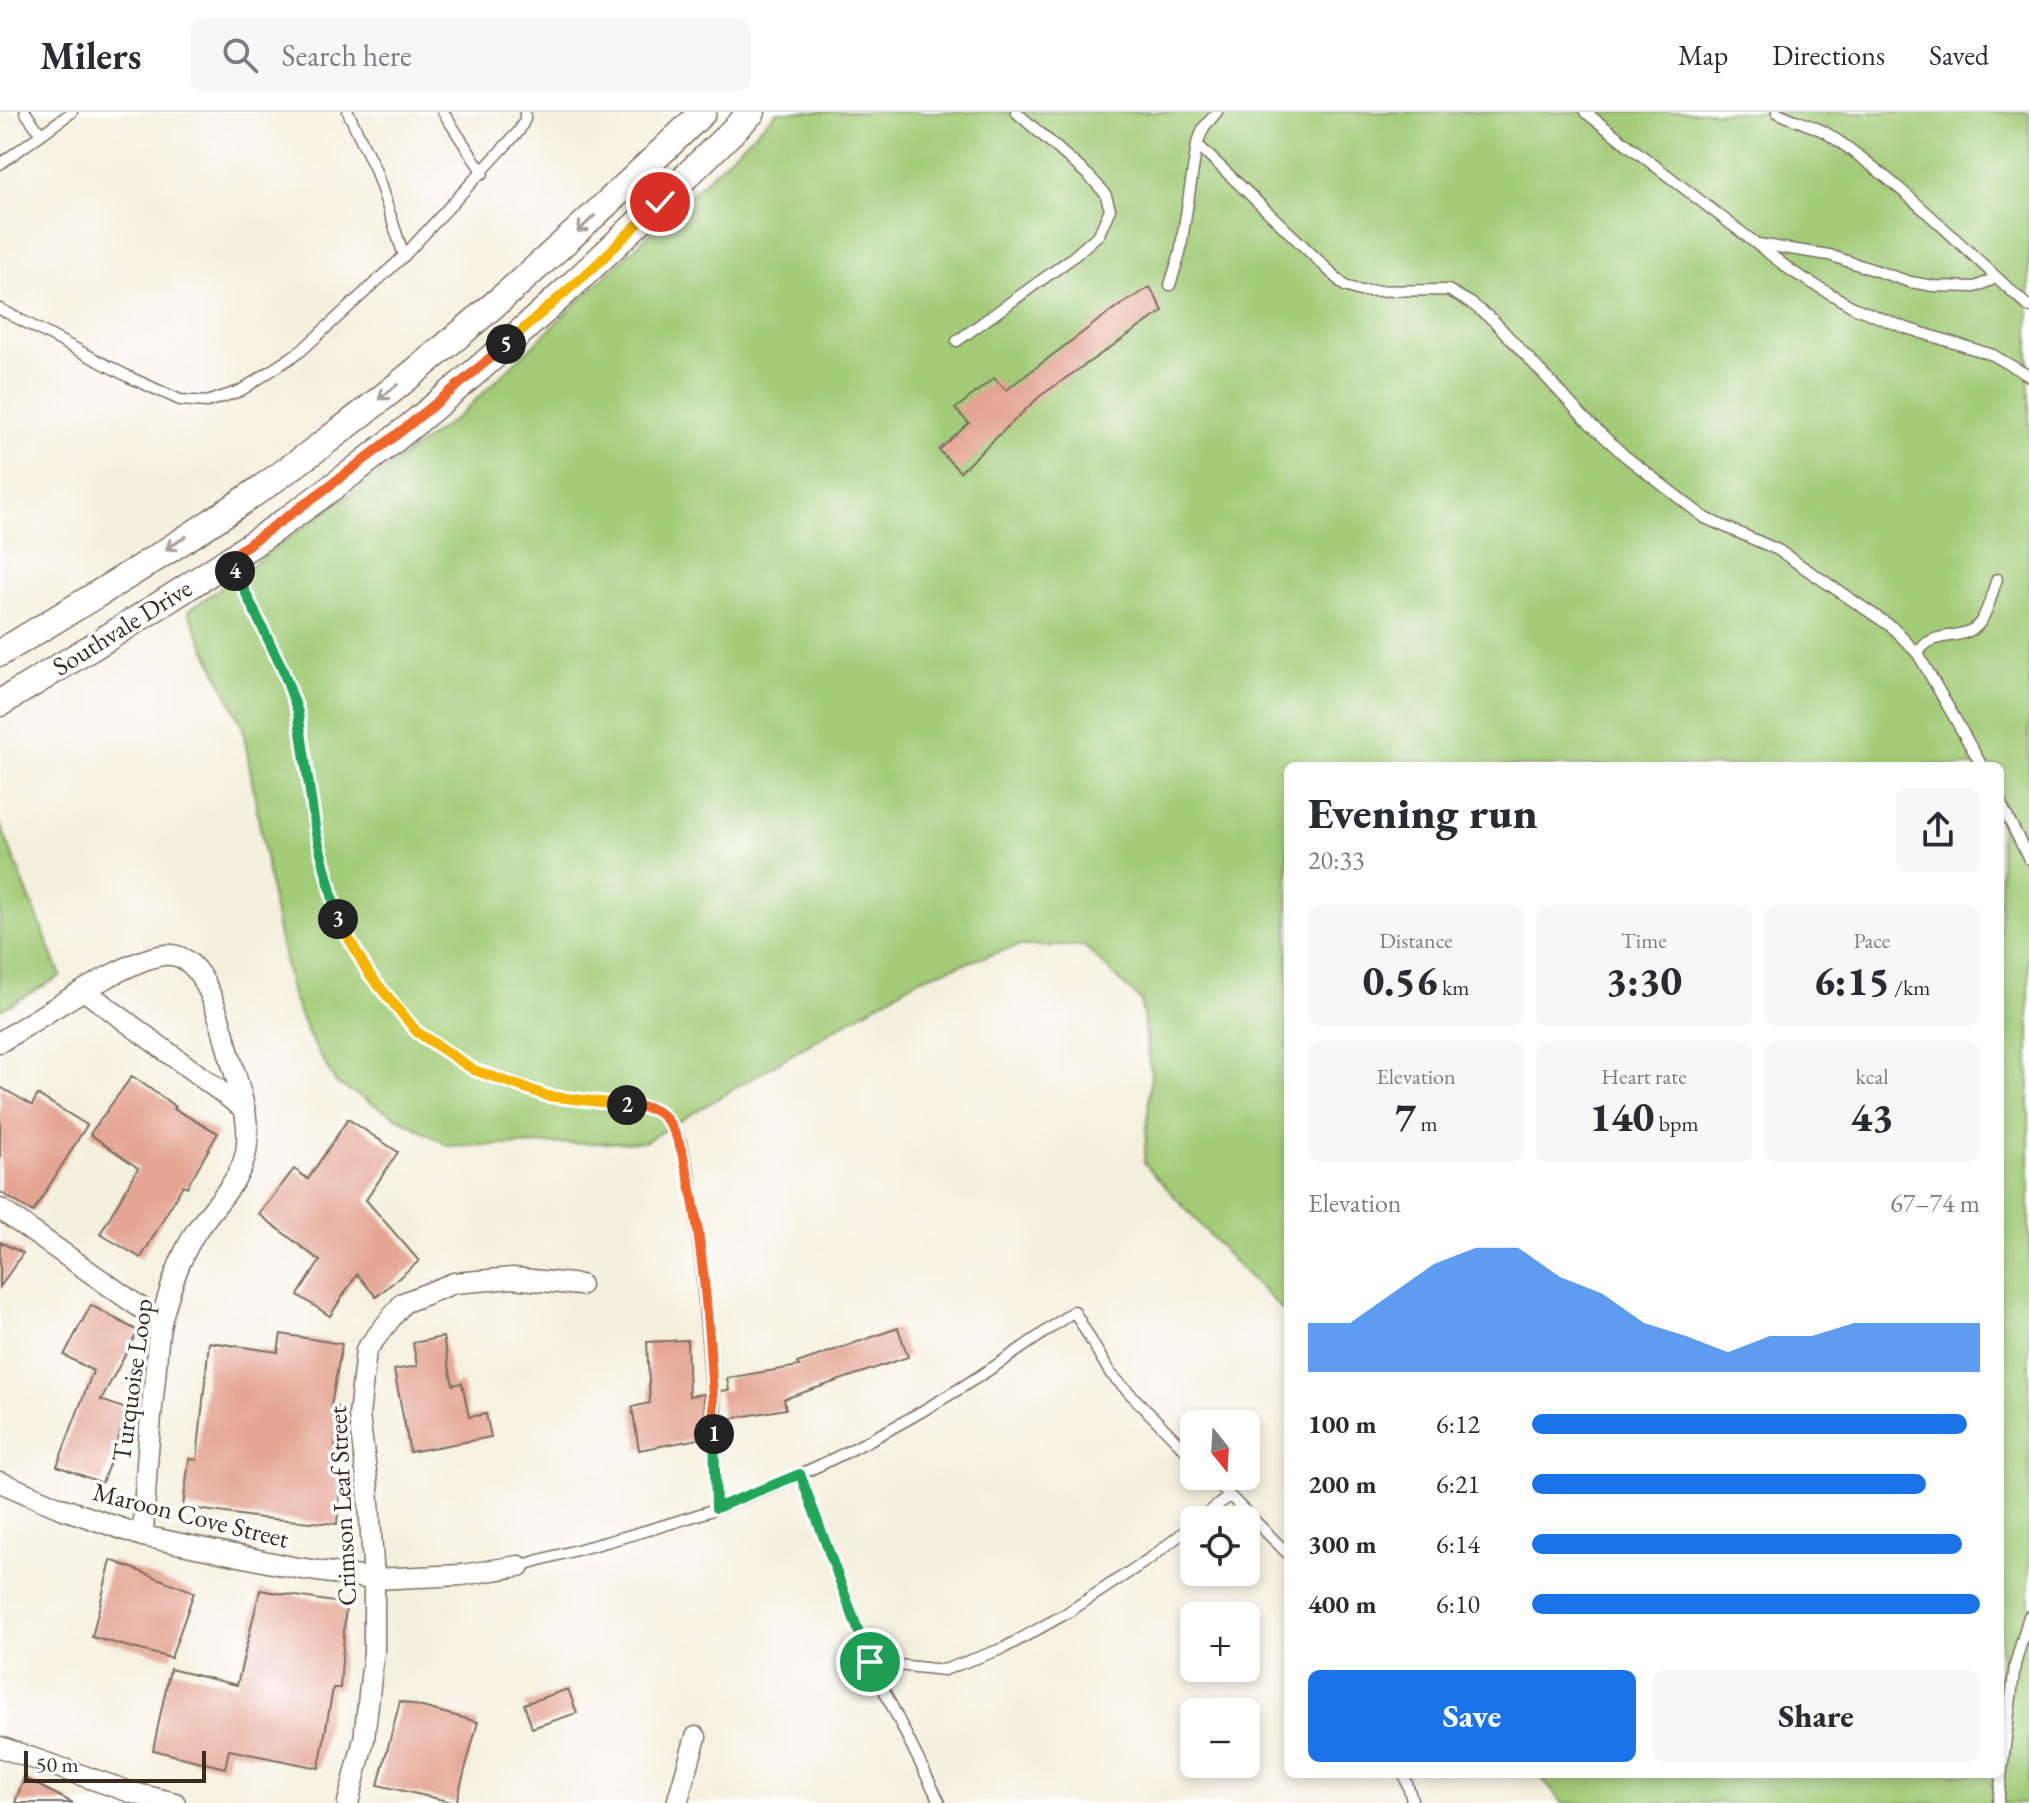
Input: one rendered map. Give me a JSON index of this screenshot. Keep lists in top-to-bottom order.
{
  "streets": {
    "street": [
      "Southvale Drive",
      "Turquoise Loop",
      "Crimson Leaf Street",
      "Maroon Cove Street"
    ]
  },
  "crossings": [
    ["Turquoise Loop", "Maroon Cove Street"],
    ["Crimson Leaf Street", "Maroon Cove Street"]
  ],
  "scale_bar": "50 m",
  "north": "bottom",
  "page": {
    "header": "Milers",
    "search": "Search here",
    "nav": ["Map", "Directions", "Saved"],
    "pins": [
      "5",
      "4",
      "3",
      "2",
      "1"
    ],
    "heading": ["Evening run", "20:33"],
    "stats": [
      ["Distance", "0.56 km"],
      ["Time", "3:30"],
      ["Pace", "6:15 /km"],
      ["Elevation", "7 m"],
      ["Heart rate", "140 bpm"],
      ["kcal", "43"]
    ],
    "chart": ["Elevation", "67–74 m"],
    "list": [
      {
        "name": "100 m",
        "note": "6:12"
      },
      {
        "name": "200 m",
        "note": "6:21"
      },
      {
        "name": "300 m",
        "note": "6:14"
      },
      {
        "name": "400 m",
        "note": "6:10"
      }
    ],
    "map_buttons": ["+", "−"],
    "buttons": ["Save", "Share"],
    "scale": "50 m"
  }
}
